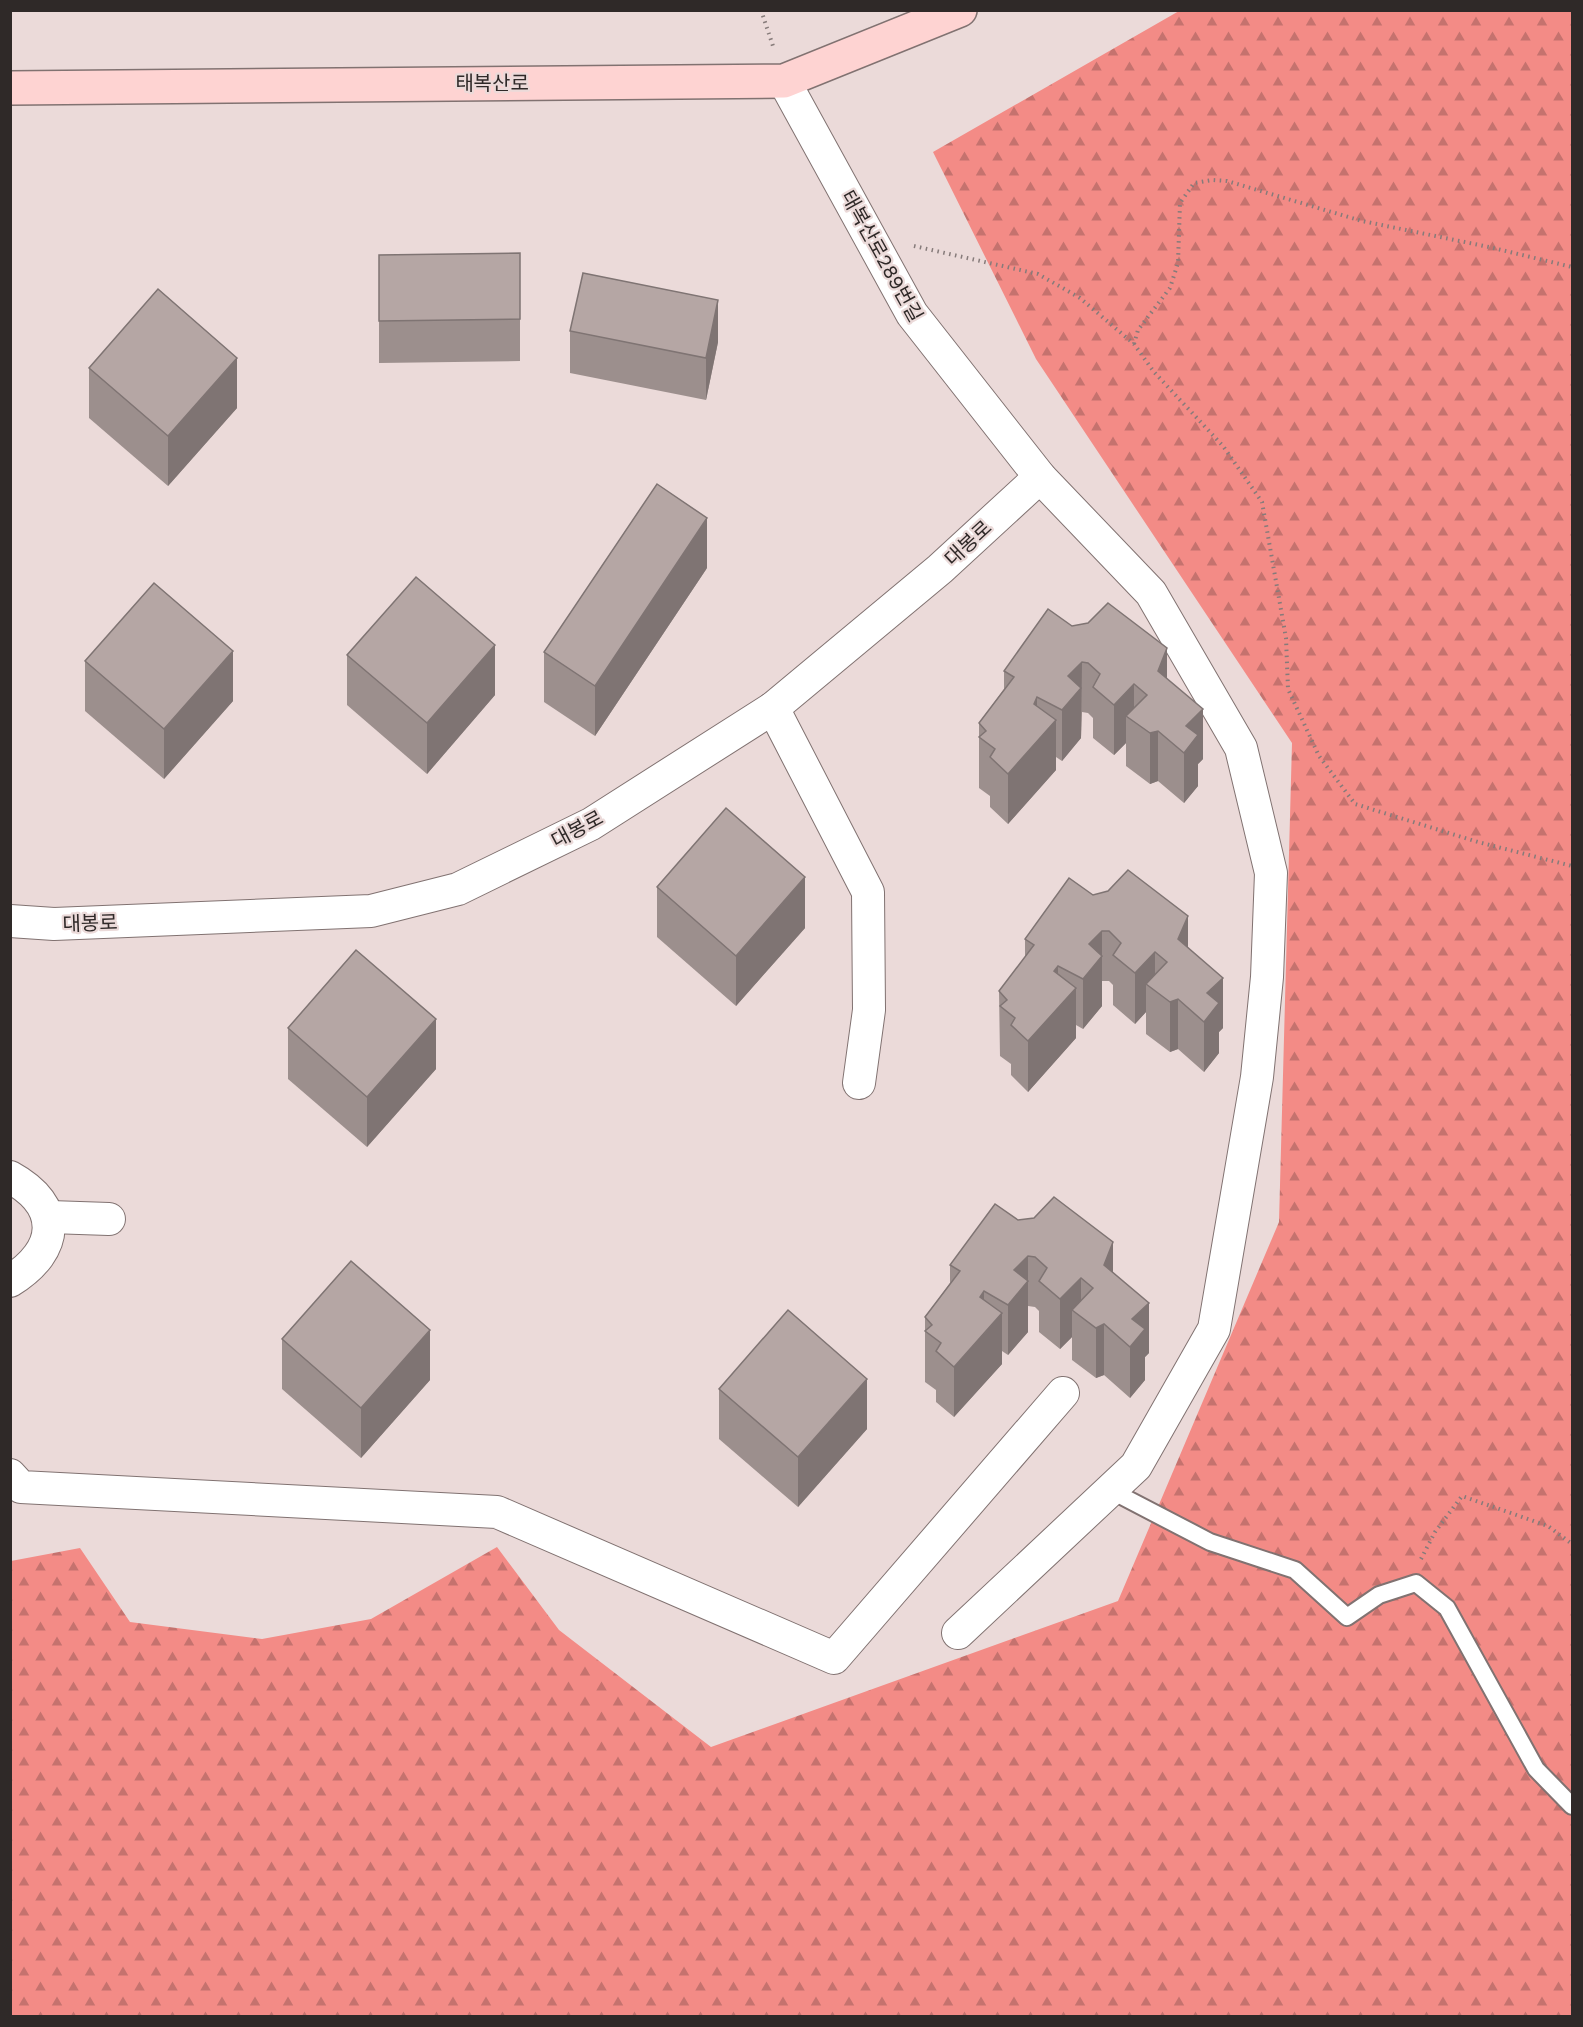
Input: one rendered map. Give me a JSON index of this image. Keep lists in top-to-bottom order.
{
  "streets": {
    "street": ["태복산로", "태복산로289번길", "대봉로"]
  },
  "crossings": [
    ["태복산로", "태복산로289번길"],
    ["태복산로289번길", "대봉로"]
  ]
}
